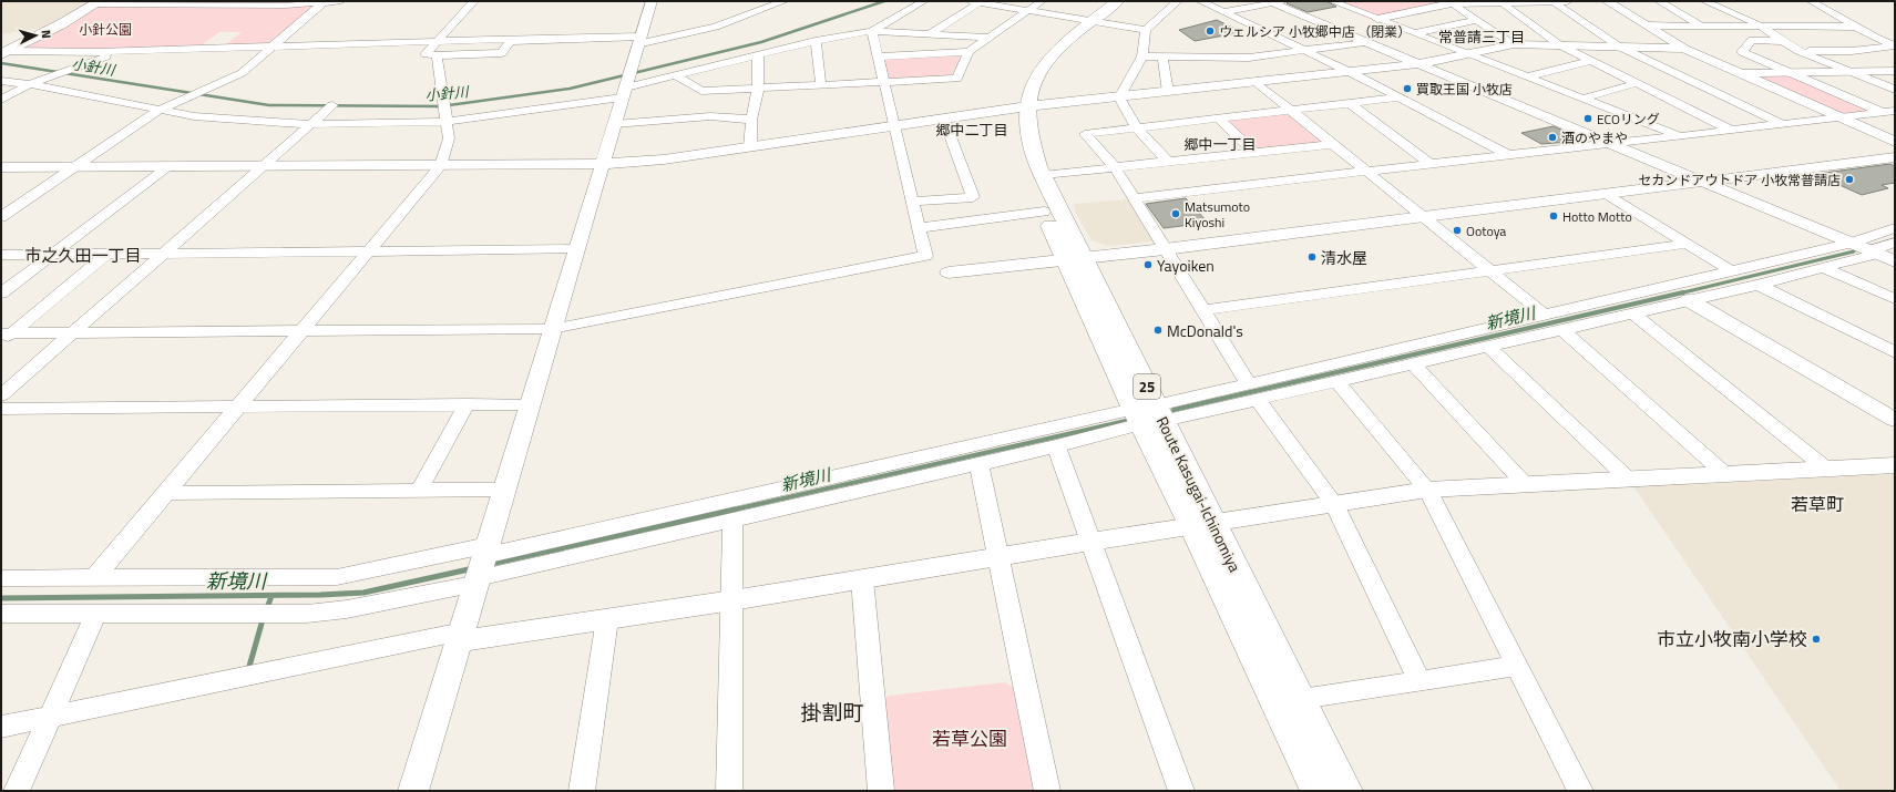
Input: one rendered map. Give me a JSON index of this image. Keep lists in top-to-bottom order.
{
  "streets": {
    "main road": ["25", "Route Kasugai-Ichinomiya"]
  },
  "districts": [
    "常普請三丁目",
    "郷中二丁目",
    "郷中一丁目",
    "市之久田一丁目",
    "若草町",
    "掛割町"
  ],
  "water": ["小針川", "新境川"],
  "parks": ["小針公園", "若草公園"],
  "places": [
    "ウェルシア 小牧郷中店 （閉業）",
    "買取王国 小牧店",
    "ECOリング",
    "酒のやまや",
    "セカンドアウトドア 小牧常普請店",
    "Matsumoto Kiyoshi",
    "Hotto Motto",
    "Ootoya",
    "清水屋",
    "Yayoiken",
    "McDonald's",
    "市立小牧南小学校"
  ],
  "north": "right"
}
